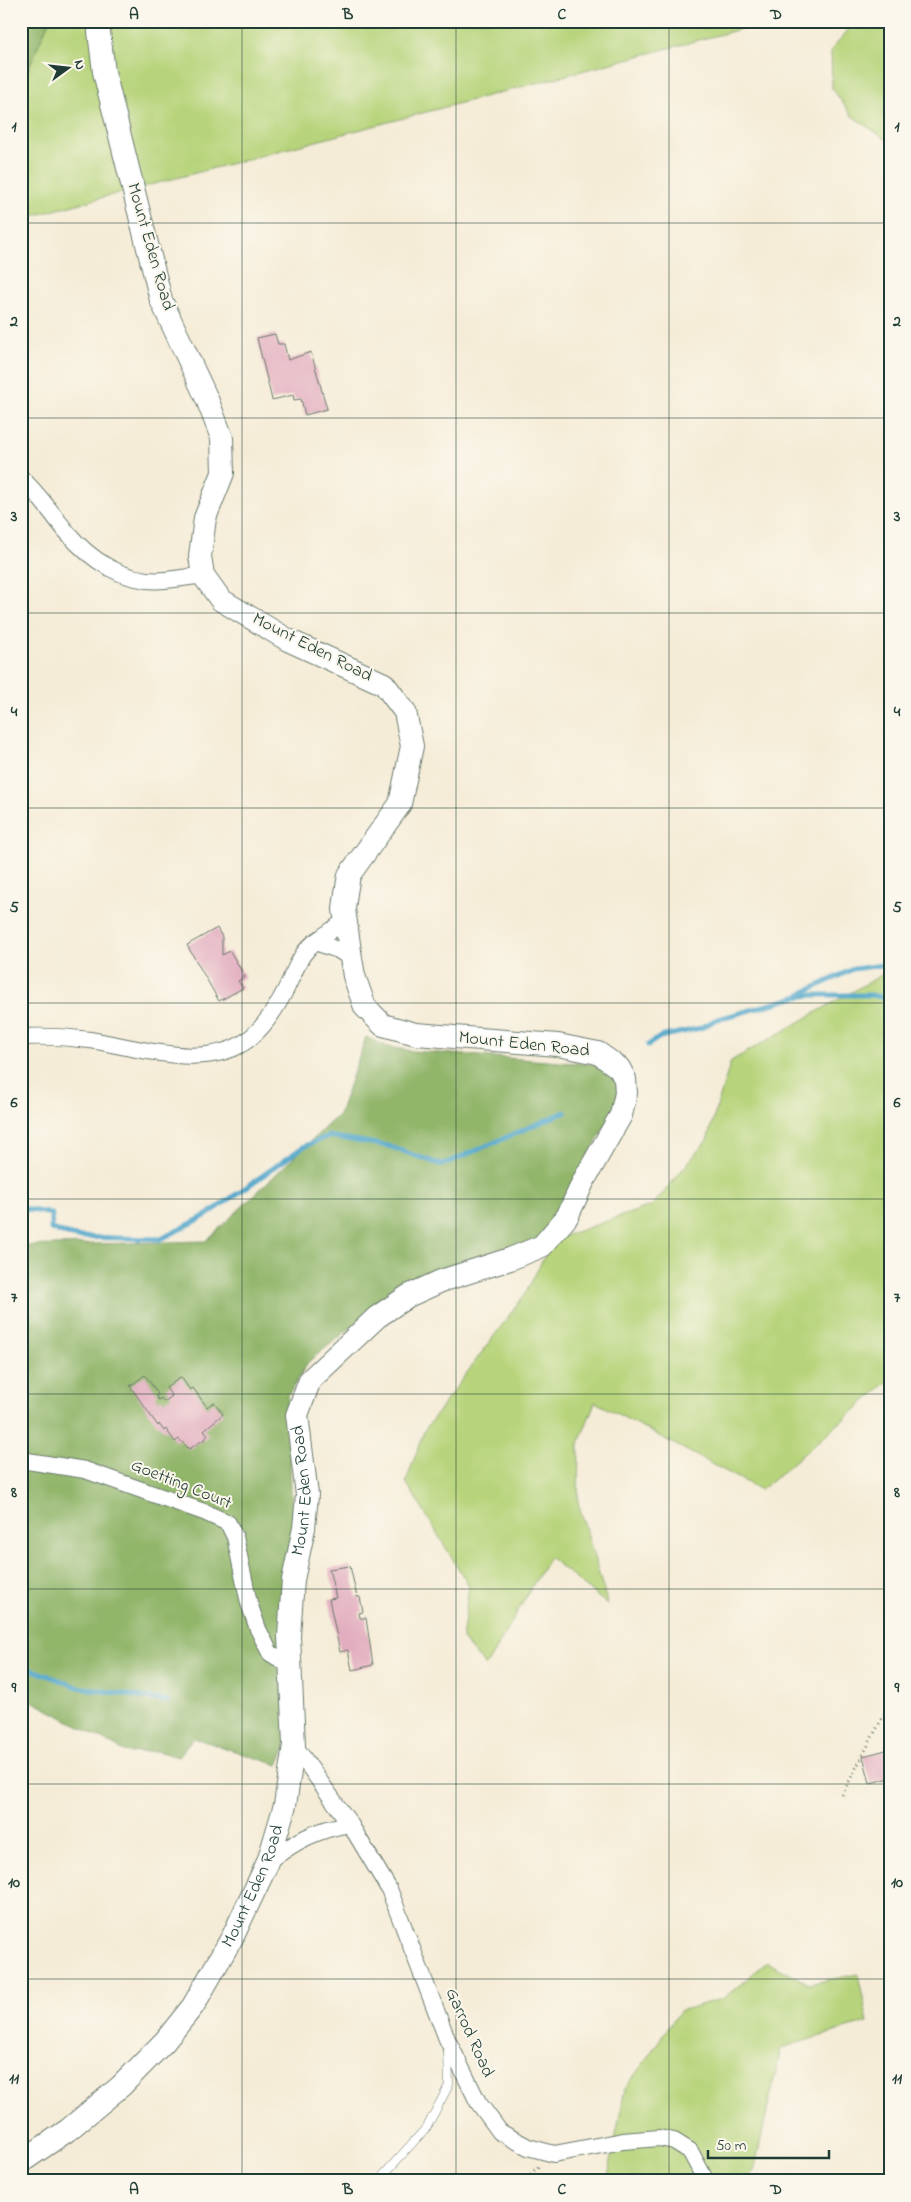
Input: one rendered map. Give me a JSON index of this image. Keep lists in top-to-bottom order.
{
  "streets": {
    "street": ["Mount Eden Road", "Goetting Court", "Garrod Road"]
  },
  "crossings": [
    ["Mount Eden Road", "Goetting Court"],
    ["Mount Eden Road", "Garrod Road"]
  ],
  "scale_bar": "50 m",
  "north": "right",
  "grid": {
    "columns": [
      "A",
      "B",
      "C",
      "D"
    ],
    "rows": [
      "1",
      "2",
      "3",
      "4",
      "5",
      "6",
      "7",
      "8",
      "9",
      "10",
      "11"
    ]
  }
}
